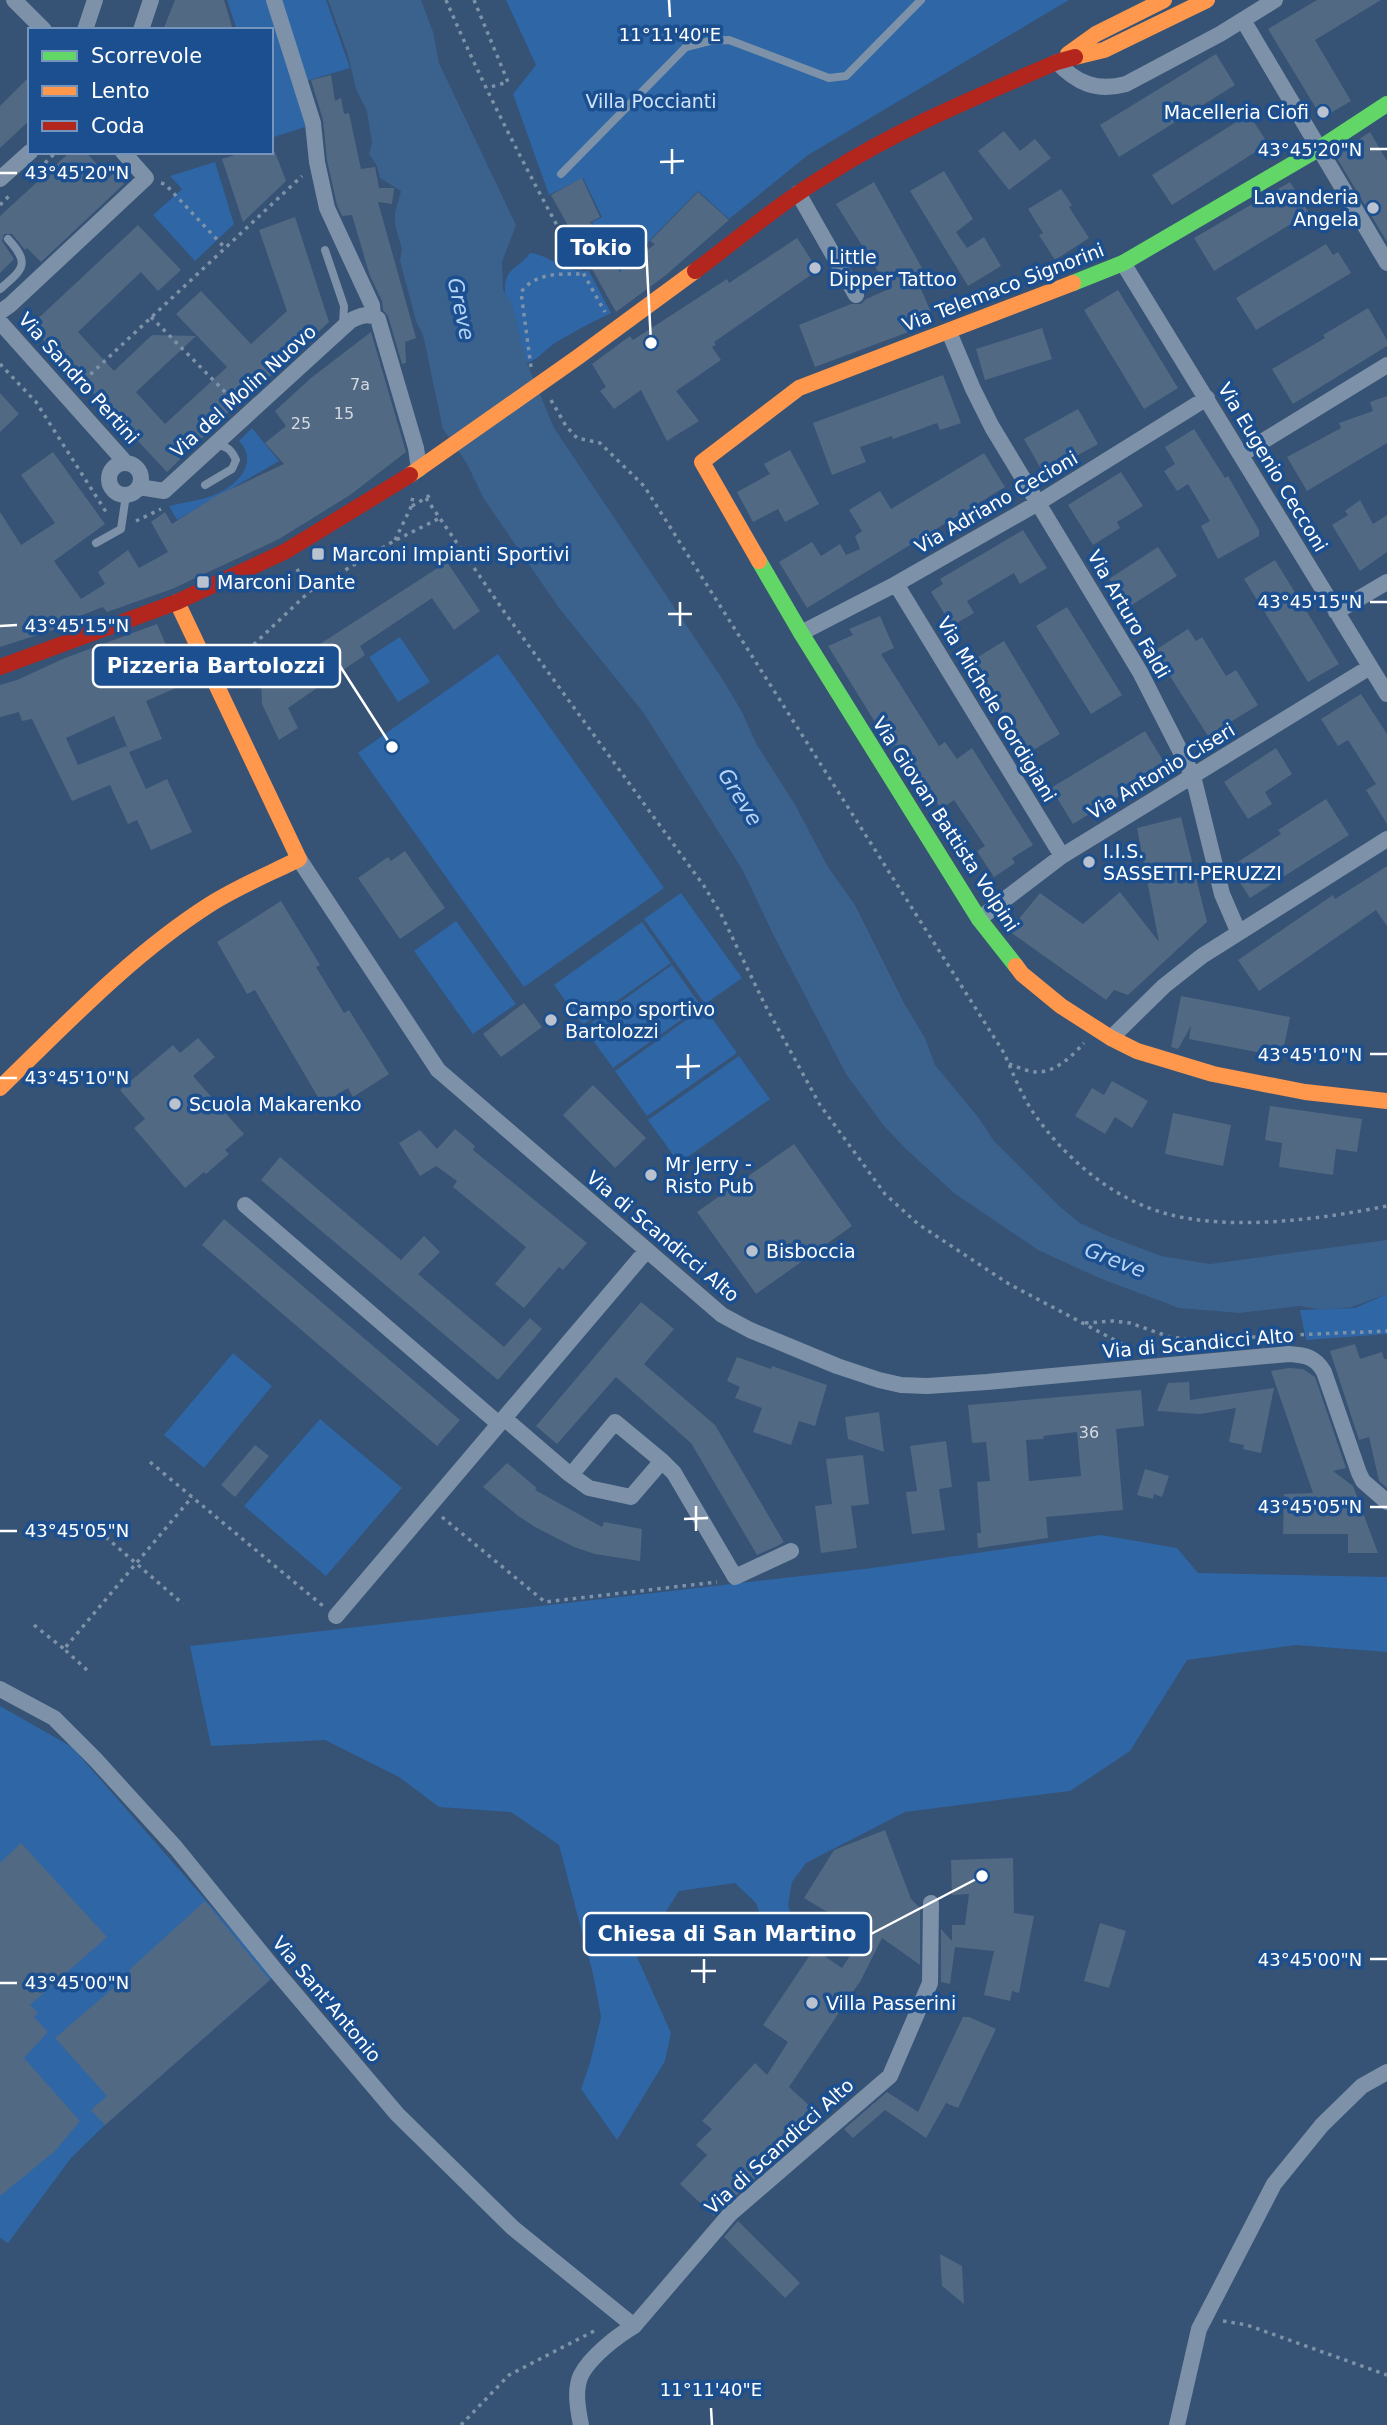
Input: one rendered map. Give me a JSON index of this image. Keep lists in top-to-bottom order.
{
  "streets": {
    "street": [
      "Via Telemaco Signorini",
      "Via Sandro Pertini",
      "Via del Molin Nuovo",
      "Via Eugenio Cecconi",
      "Via Adriano Cecioni",
      "Via Arturo Faldi",
      "Via Michele Gordigiani",
      "Via Antonio Ciseri",
      "Via Giovan Battista Volpini",
      "Via di Scandicci Alto",
      "Via Sant'Antonio"
    ]
  },
  "crossings": [
    ["Via Telemaco Signorini", "Via Eugenio Cecconi"],
    ["Via Telemaco Signorini", "Via Arturo Faldi"],
    ["Via Telemaco Signorini", "Via Giovan Battista Volpini"],
    ["Via Sandro Pertini", "Via del Molin Nuovo"],
    ["Via Eugenio Cecconi", "Via Adriano Cecioni"],
    ["Via Eugenio Cecconi", "Via Antonio Ciseri"],
    ["Via Adriano Cecioni", "Via Arturo Faldi"],
    ["Via Adriano Cecioni", "Via Michele Gordigiani"],
    ["Via Adriano Cecioni", "Via Giovan Battista Volpini"],
    ["Via Arturo Faldi", "Via Antonio Ciseri"],
    ["Via Michele Gordigiani", "Via Antonio Ciseri"],
    ["Via Antonio Ciseri", "Via Giovan Battista Volpini"],
    ["Via di Scandicci Alto", "Via Sant'Antonio"]
  ],
  "water": ["Greve"],
  "parks": ["Villa Poccianti"],
  "places": {
    "other": [
      "Macelleria Ciofi",
      "Lavanderia Angela",
      "Little Dipper Tattoo",
      "Tokio",
      "Pizzeria Bartolozzi",
      "I.I.S. SASSETTI-PERUZZI",
      "Campo sportivo Bartolozzi",
      "Scuola Makarenko",
      "Mr Jerry - Risto Pub",
      "Bisboccia",
      "Chiesa di San Martino",
      "Villa Passerini"
    ],
    "transit": ["Marconi Impianti Sportivi", "Marconi Dante"]
  },
  "house_numbers": [
    "7a",
    "15",
    "25",
    "36"
  ],
  "legend": ["Scorrevole", "Lento", "Coda"],
  "coordinates": [
    "11°11'40\"E",
    "43°45'20\"N",
    "43°45'15\"N",
    "43°45'10\"N",
    "43°45'05\"N",
    "43°45'00\"N"
  ]
}
